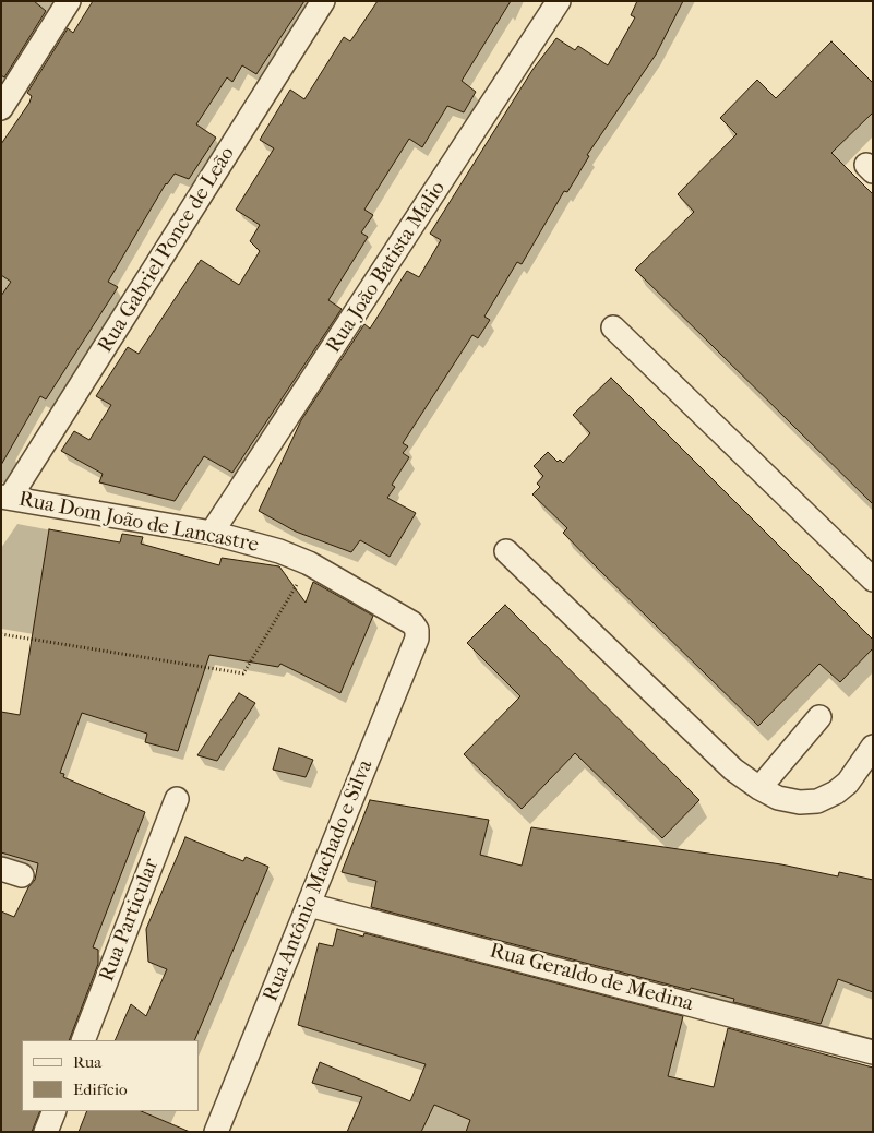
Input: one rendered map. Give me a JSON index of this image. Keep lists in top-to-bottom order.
{
  "streets": {
    "street": [
      "Rua Gabriel Ponce de Leão",
      "Rua João Batista Malio",
      "Rua Dom João de Lancastre",
      "Rua Antônio Machado e Silva",
      "Rua Particular",
      "Rua Geraldo de Medina"
    ]
  },
  "crossings": [
    ["Rua Gabriel Ponce de Leão", "Rua Dom João de Lancastre"],
    ["Rua João Batista Malio", "Rua Dom João de Lancastre"],
    ["Rua Dom João de Lancastre", "Rua Antônio Machado e Silva"],
    ["Rua Antônio Machado e Silva", "Rua Geraldo de Medina"]
  ],
  "legend": ["Rua", "Edifício"]
}
